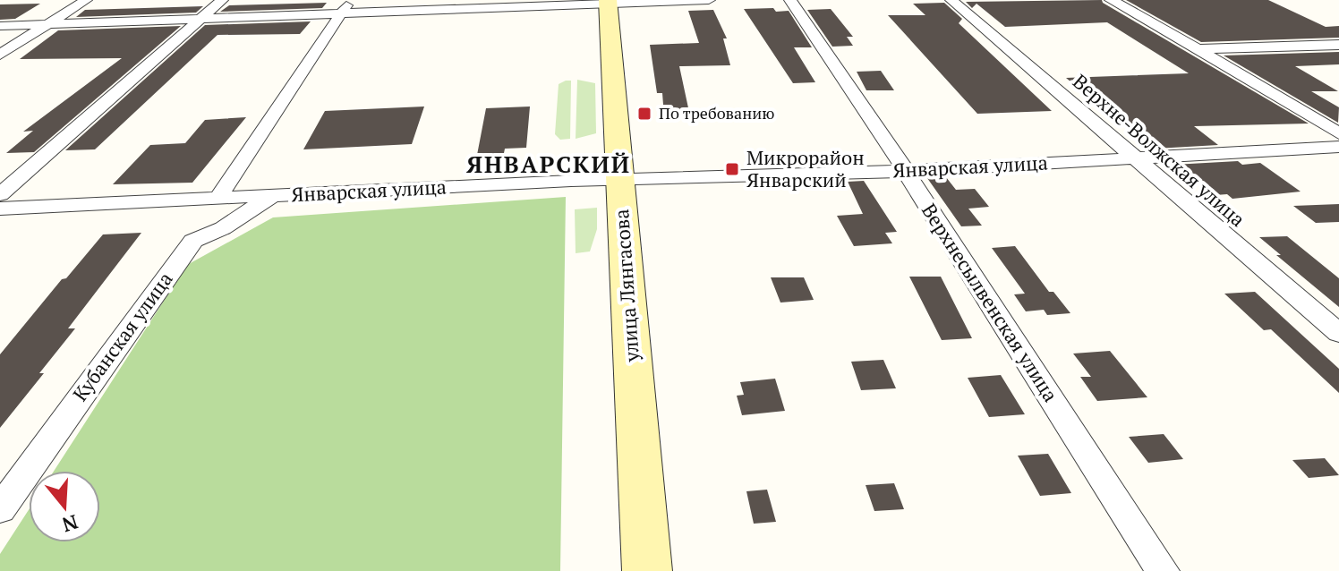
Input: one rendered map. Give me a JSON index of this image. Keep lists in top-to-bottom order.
{
  "streets": {
    "main road": ["улица Лянгасова"],
    "street": [
      "Верхне-Волжская улица",
      "Январская улица",
      "Верхнесылвенская улица",
      "Кубанская улица"
    ]
  },
  "crossings": [
    ["Верхне-Волжская улица", "Январская улица"],
    ["Январская улица", "улица Лянгасова"],
    ["Январская улица", "Верхнесылвенская улица"],
    ["Январская улица", "Кубанская улица"]
  ],
  "districts": ["ЯНВАРСКИЙ"],
  "places": {
    "transit": ["По требованию", "Микрорайон Январский"]
  },
  "north": "bottom"
}
